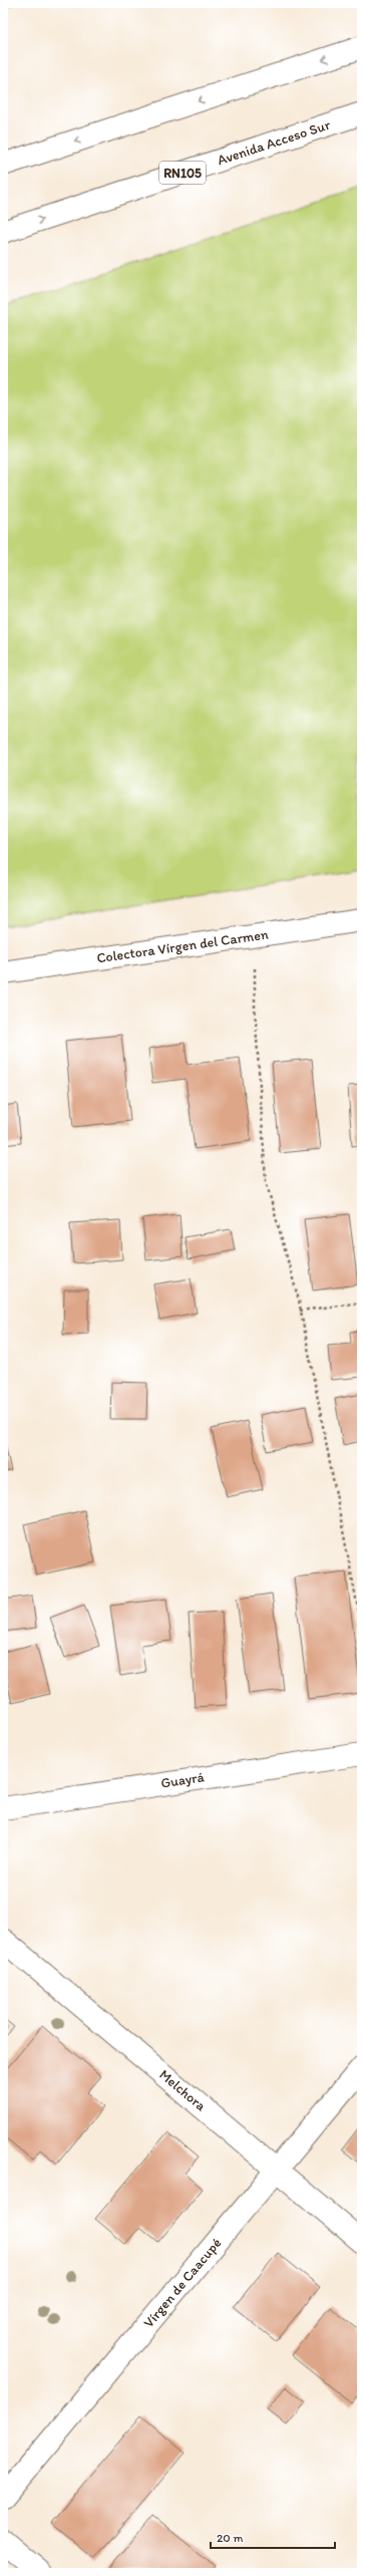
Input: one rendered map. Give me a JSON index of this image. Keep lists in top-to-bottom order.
{
  "streets": {
    "main road": [
      "Avenida Acceso Sur",
      "RN105",
      "Colectora Vírgen del Carmen",
      "Guayrá",
      "Melchora",
      "Vírgen de Caacupé"
    ]
  },
  "crossings": [
    ["Melchora", "Vírgen de Caacupé"]
  ],
  "scale_bar": "20 m"
}
